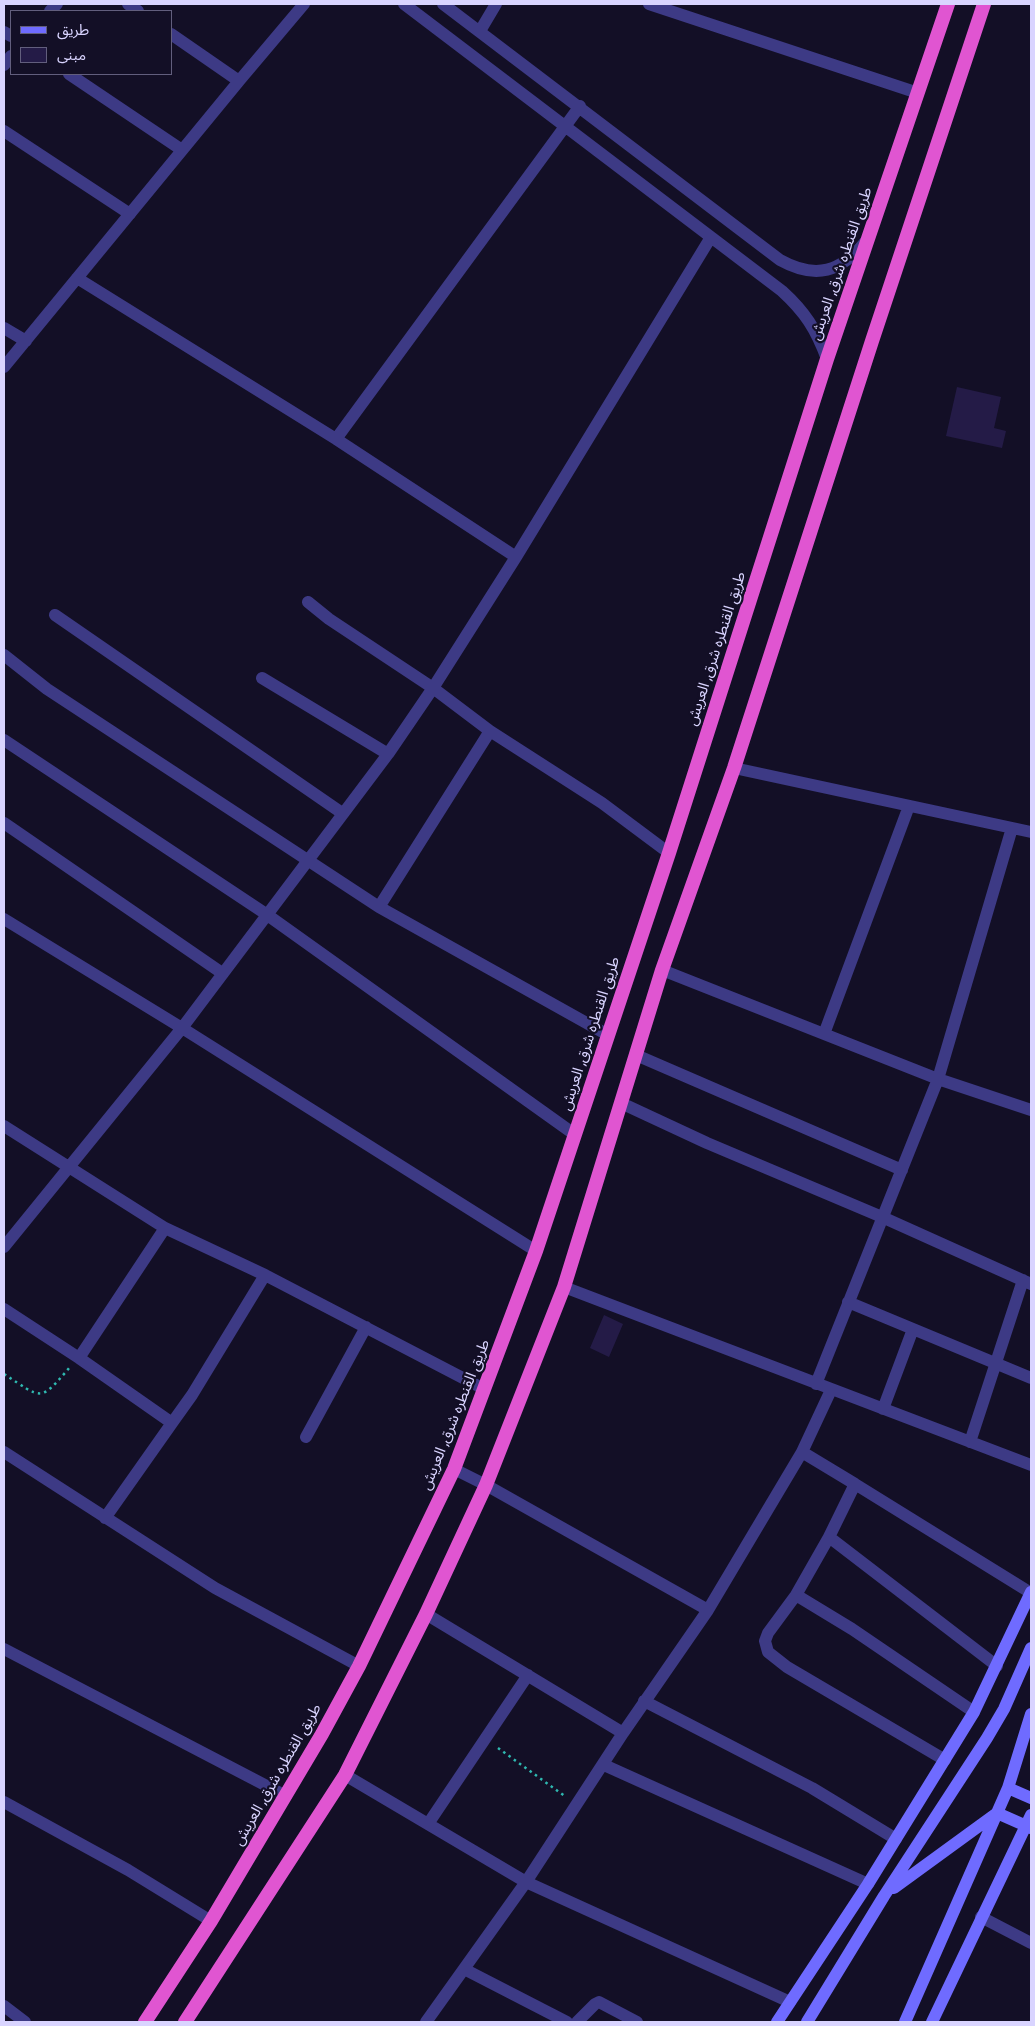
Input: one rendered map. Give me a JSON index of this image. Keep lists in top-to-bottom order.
{
  "streets": {
    "highway": ["طريق القنطره شرق, العريش"]
  },
  "legend": ["طريق", "مبنى"]
}
